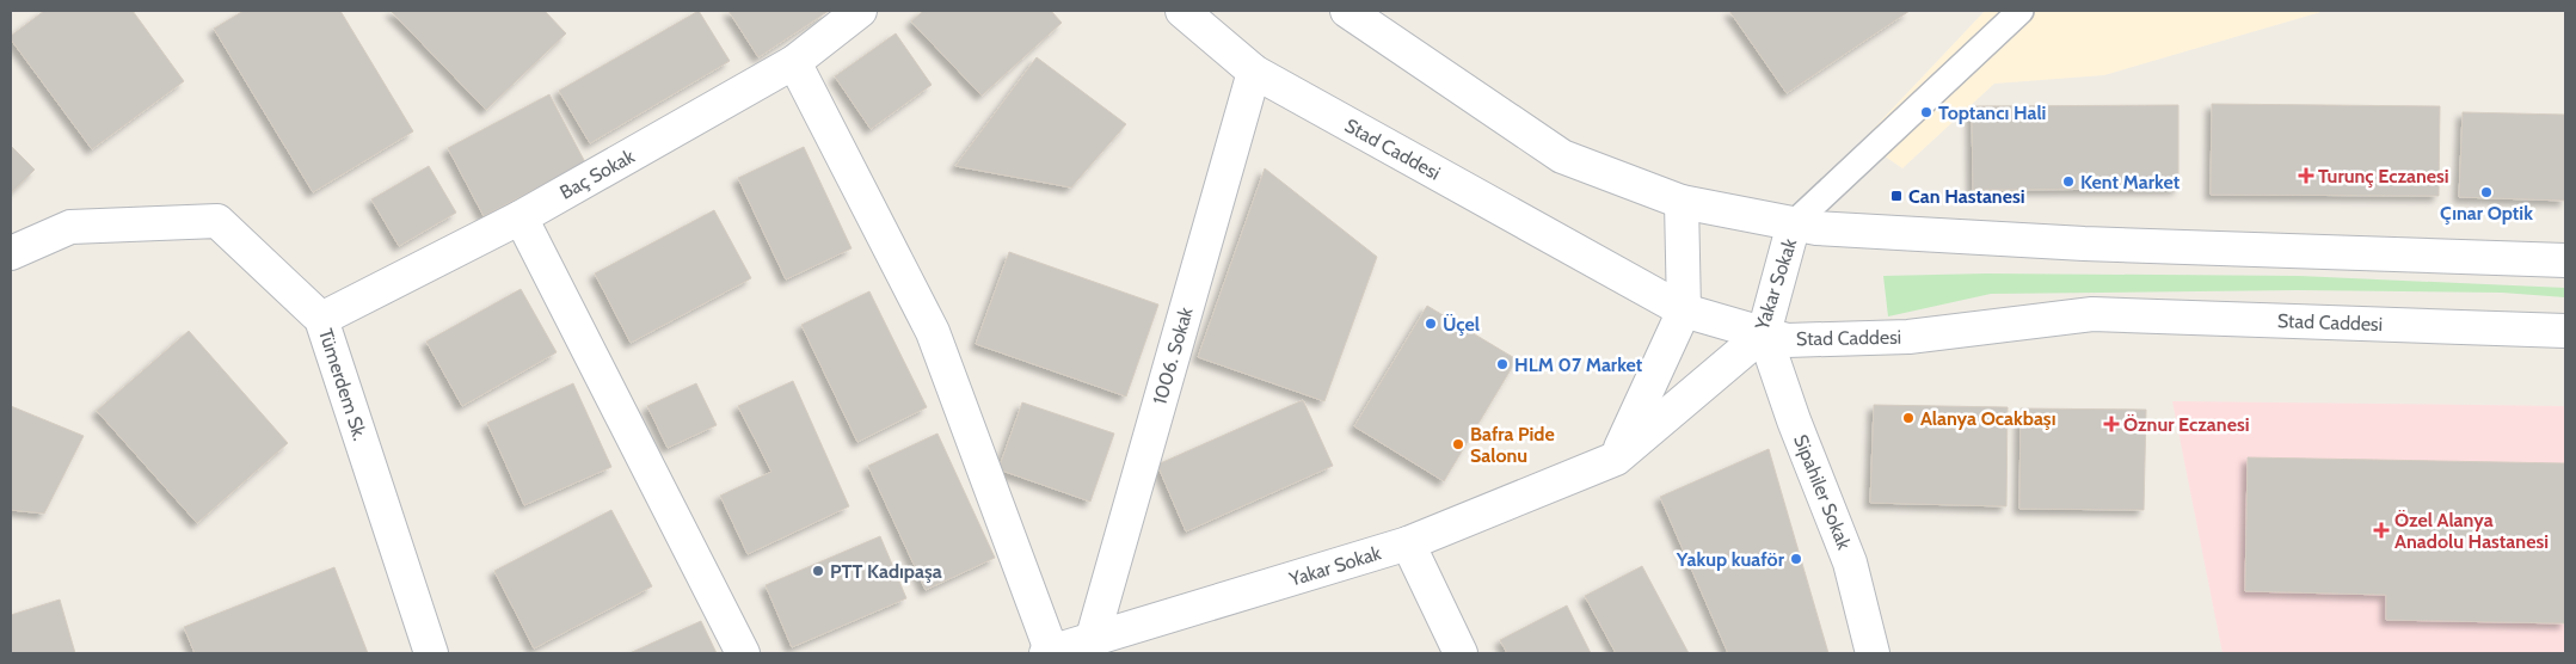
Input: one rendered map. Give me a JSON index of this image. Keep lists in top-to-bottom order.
{
  "streets": {
    "street": [
      "Stad Caddesi",
      "Baç Sokak",
      "Yakar Sokak",
      "1006. Sokak",
      "Tümerdem Sk.",
      "Sipahiler Sokak"
    ]
  },
  "crossings": [
    ["Stad Caddesi", "Yakar Sokak"],
    ["Stad Caddesi", "1006. Sokak"],
    ["Stad Caddesi", "Sipahiler Sokak"],
    ["Baç Sokak", "Tümerdem Sk."],
    ["Yakar Sokak", "1006. Sokak"],
    ["Yakar Sokak", "Sipahiler Sokak"]
  ],
  "places": {
    "other": [
      "Toptancı Hali",
      "Kent Market",
      "Çınar Optik",
      "Üçel",
      "HLM 07 Market",
      "Alanya Ocakbaşı",
      "Bafra Pide Salonu",
      "Yakup kuaför",
      "PTT Kadıpaşa"
    ],
    "health": ["Turunç Eczanesi", "Öznur Eczanesi", "Özel Alanya Anadolu Hastanesi"],
    "transit": ["Can Hastanesi"]
  }
}
